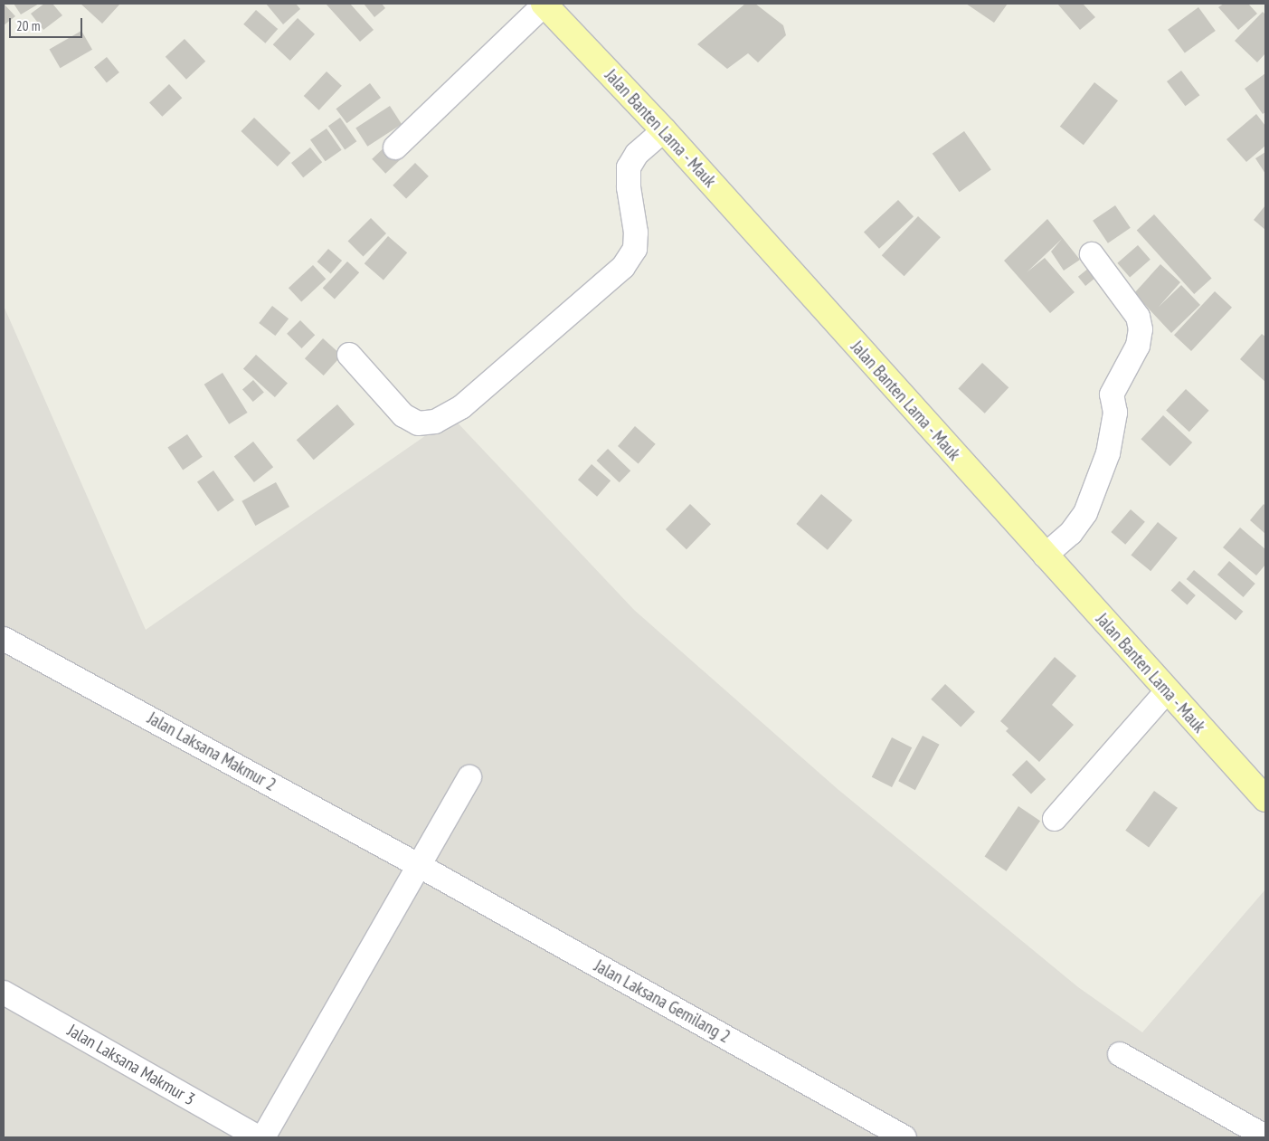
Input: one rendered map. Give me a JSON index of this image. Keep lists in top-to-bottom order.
{
  "streets": {
    "main road": ["Jalan Banten Lama - Mauk"],
    "street": ["Jalan Laksana Makmur 2", "Jalan Laksana Gemilang 2", "Jalan Laksana Makmur 3"]
  },
  "crossings": [
    ["Jalan Laksana Makmur 2", "Jalan Laksana Gemilang 2"]
  ],
  "scale_bar": "20 m"
}
